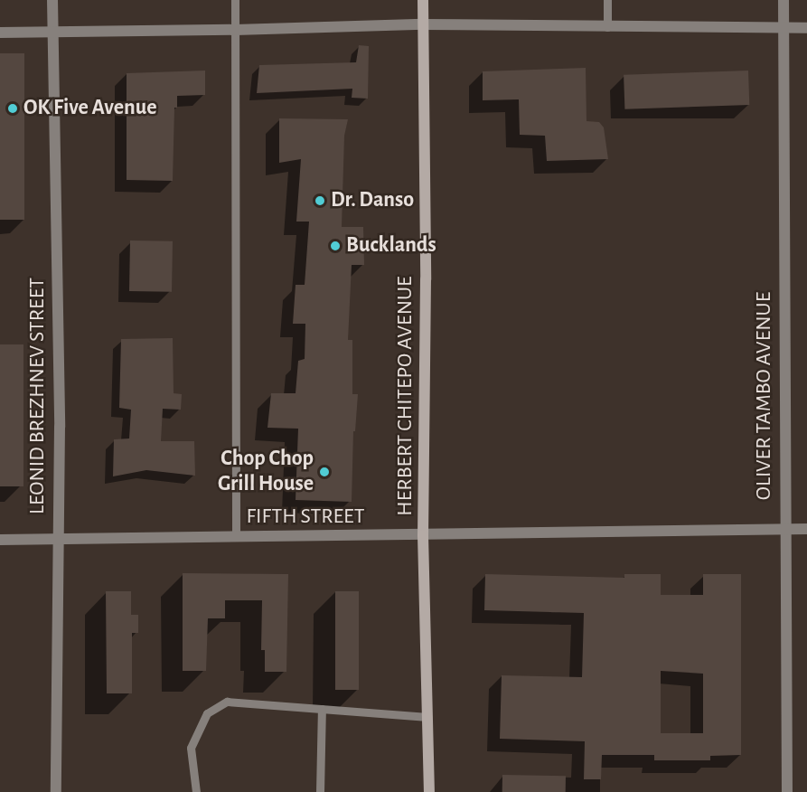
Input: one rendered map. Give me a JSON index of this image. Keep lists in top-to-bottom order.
{
  "streets": {
    "main road": ["HERBERT CHITEPO AVENUE"],
    "street": ["LEONID BREZHNEV STREET", "OLIVER TAMBO AVENUE", "FIFTH STREET"]
  },
  "crossings": [
    ["LEONID BREZHNEV STREET", "FIFTH STREET"],
    ["HERBERT CHITEPO AVENUE", "FIFTH STREET"],
    ["OLIVER TAMBO AVENUE", "FIFTH STREET"]
  ],
  "places": [
    "OK Five Avenue",
    "Dr. Danso",
    "Bucklands",
    "Chop Chop Grill House"
  ]
}
